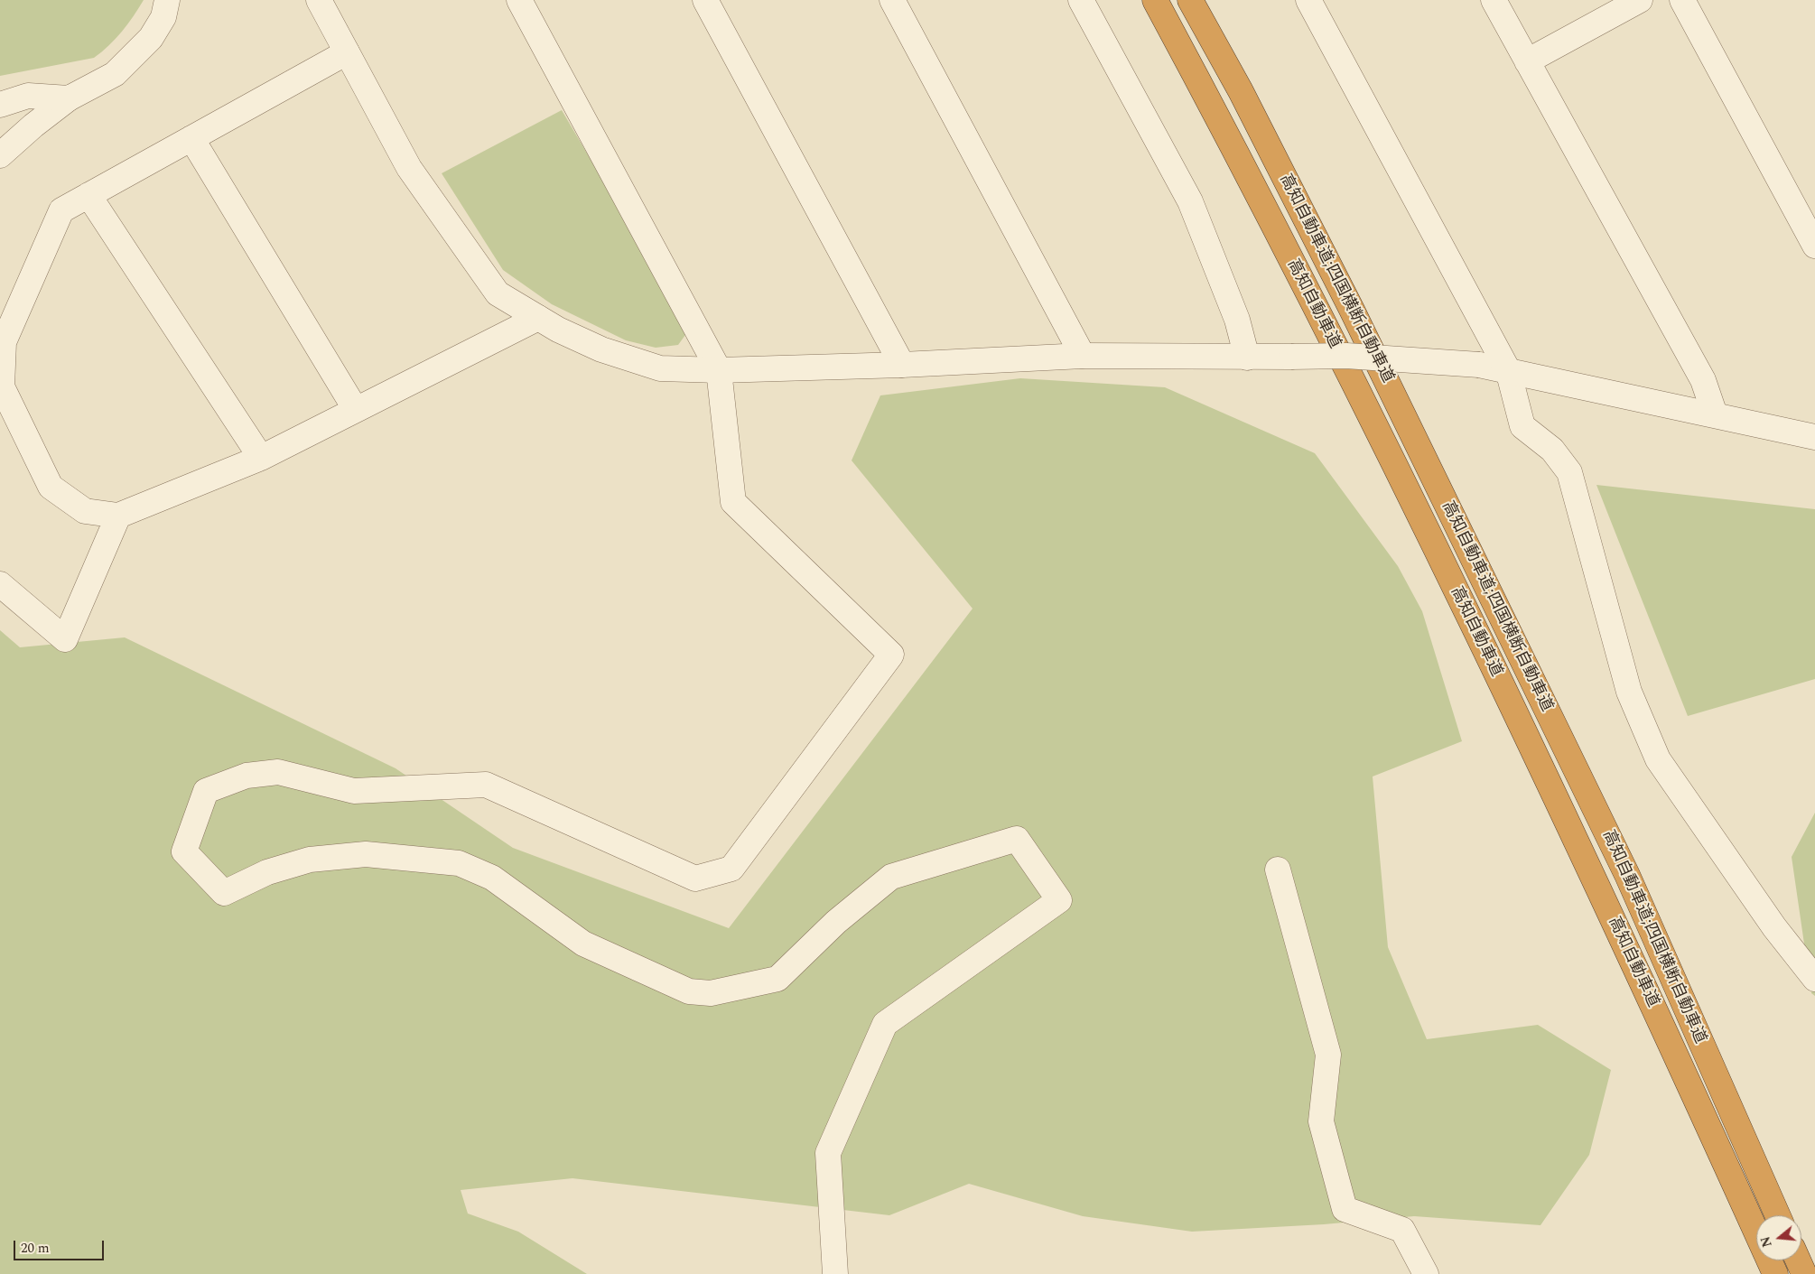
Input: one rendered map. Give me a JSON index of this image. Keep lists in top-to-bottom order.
{
  "streets": {
    "highway": ["高知自動車道;四国横断自動車道", "高知自動車道"]
  },
  "scale_bar": "20 m",
  "north": "left"
}
